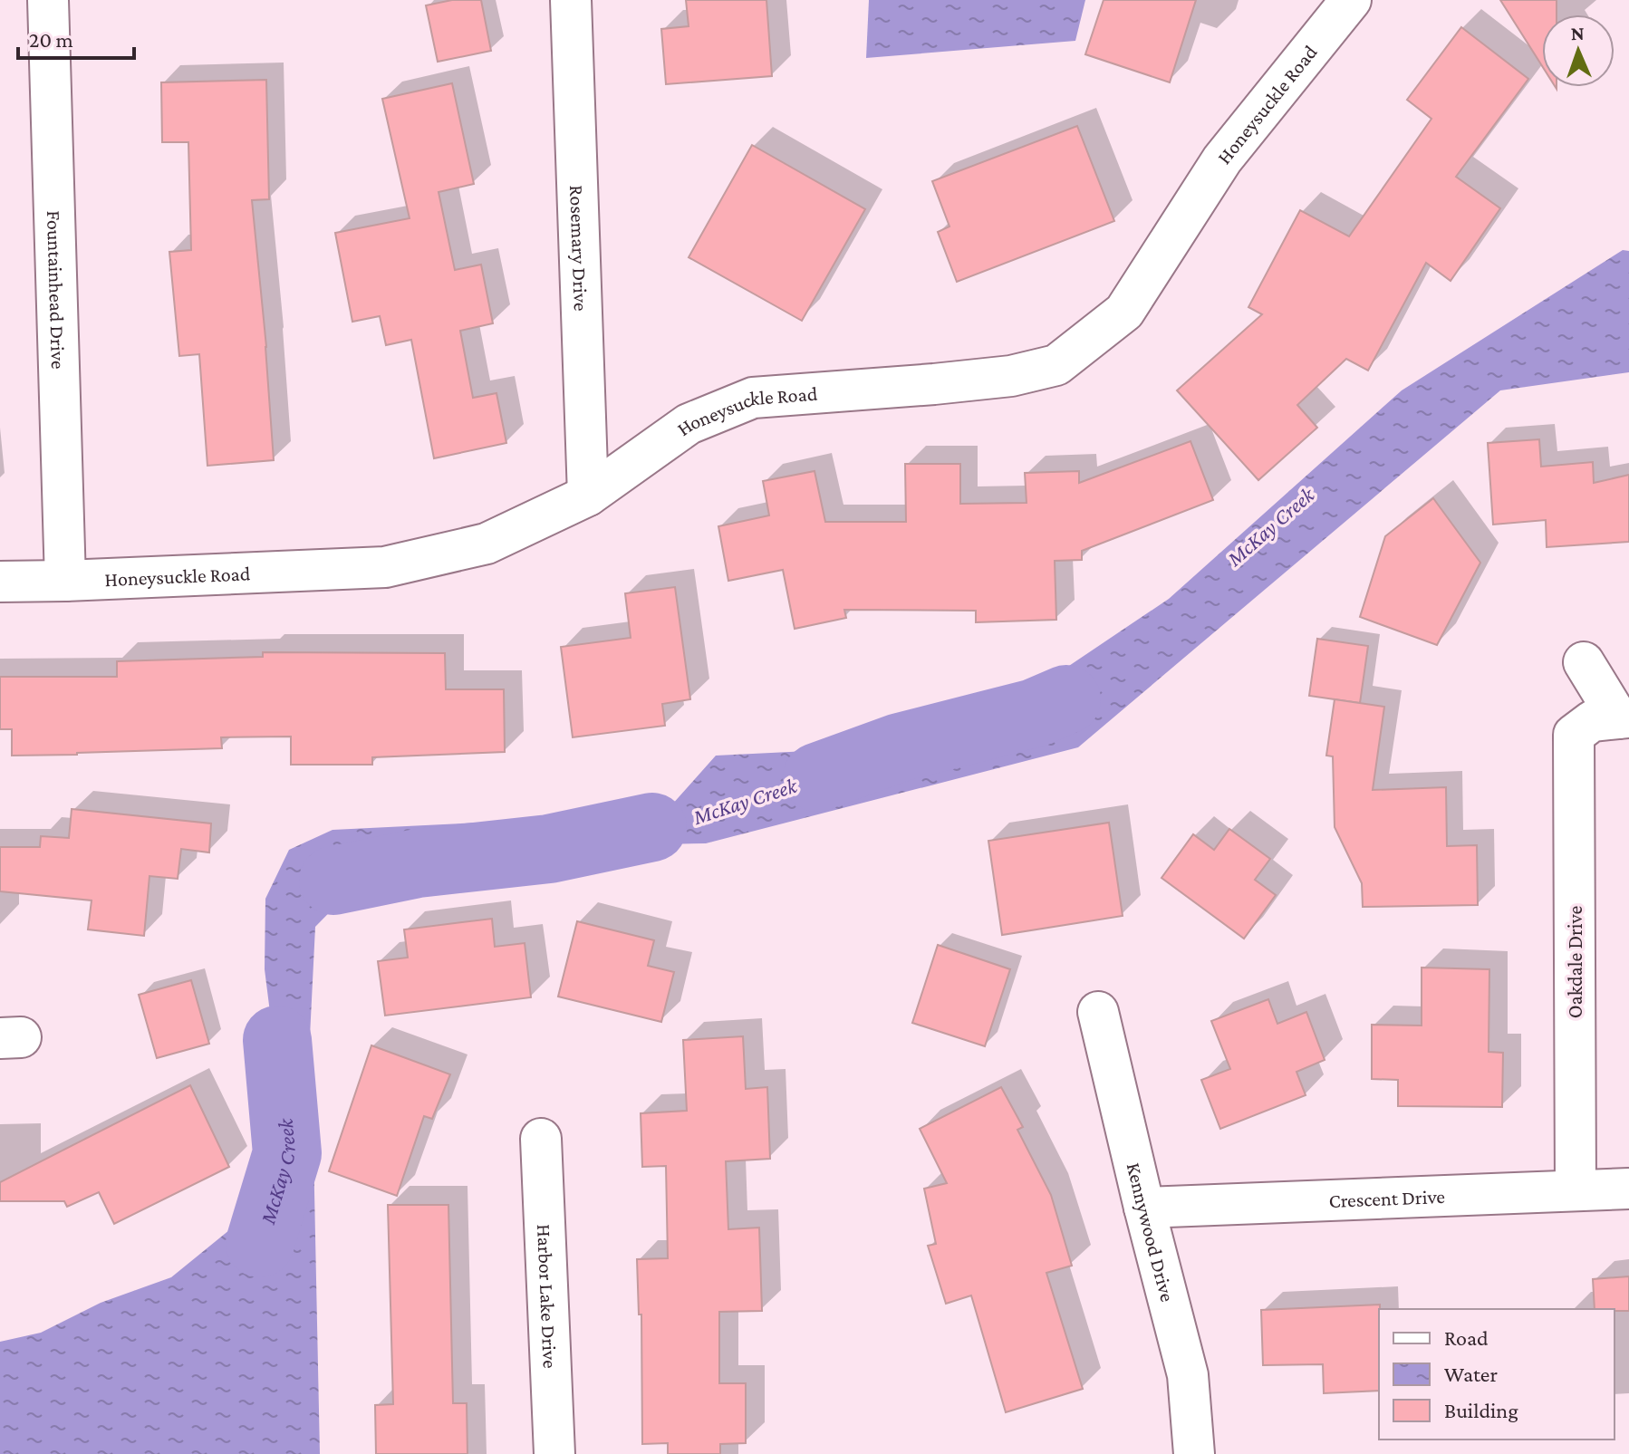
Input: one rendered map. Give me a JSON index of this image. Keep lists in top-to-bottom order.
{
  "streets": {
    "street": [
      "Honeysuckle Road",
      "Rosemary Drive",
      "Fountainhead Drive",
      "Oakdale Drive",
      "Crescent Drive",
      "Kennywood Drive",
      "Harbor Lake Drive"
    ]
  },
  "crossings": [
    ["Honeysuckle Road", "Rosemary Drive"],
    ["Honeysuckle Road", "Fountainhead Drive"],
    ["Oakdale Drive", "Crescent Drive"],
    ["Crescent Drive", "Kennywood Drive"]
  ],
  "water": ["McKay Creek"],
  "legend": ["Road", "Water", "Building"],
  "scale_bar": "20 m",
  "north": "top"
}
